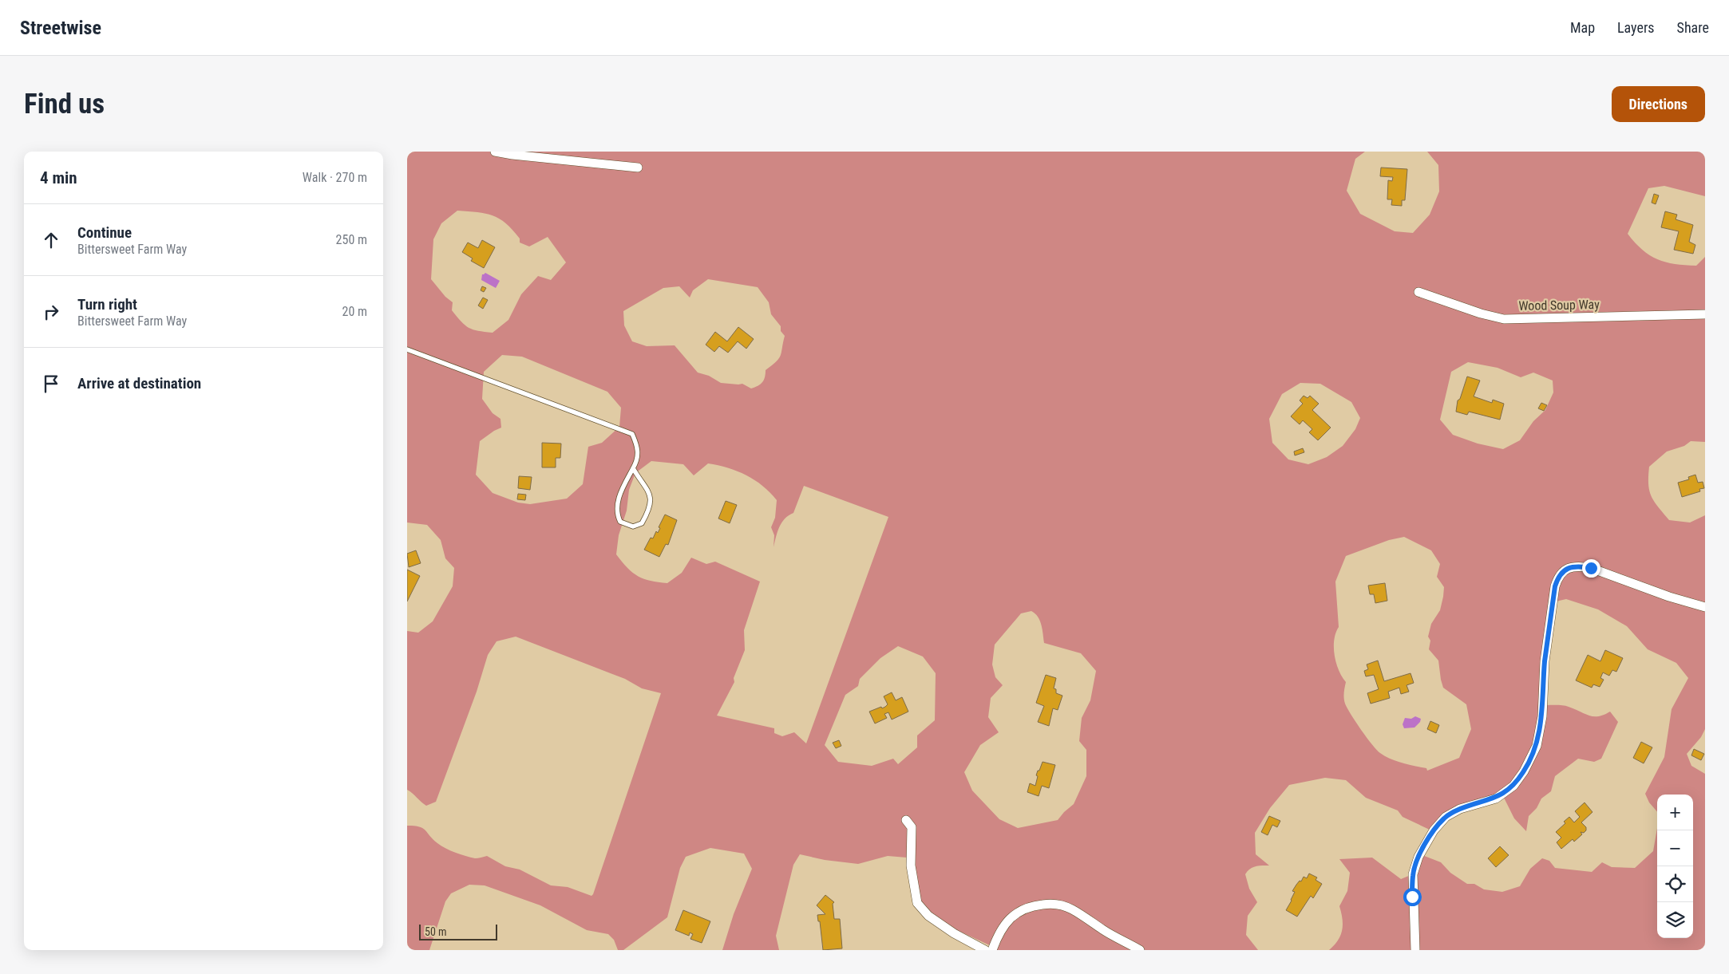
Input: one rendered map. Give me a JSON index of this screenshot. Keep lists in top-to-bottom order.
{
  "streets": {
    "street": ["Wood Soup Way"]
  },
  "scale_bar": "50 m",
  "page": {
    "header": "Streetwise",
    "nav": ["Map", "Layers", "Share"],
    "buttons": "Directions",
    "title": "Find us",
    "heading": ["4 min", "Walk · 270 m"],
    "list": [
      ["Continue", "Bittersweet Farm Way", "250 m"],
      ["Turn right", "Bittersweet Farm Way", "20 m"],
      "Arrive at destination"
    ],
    "map_buttons": ["+", "−"],
    "scale": "50 m"
  }
}
